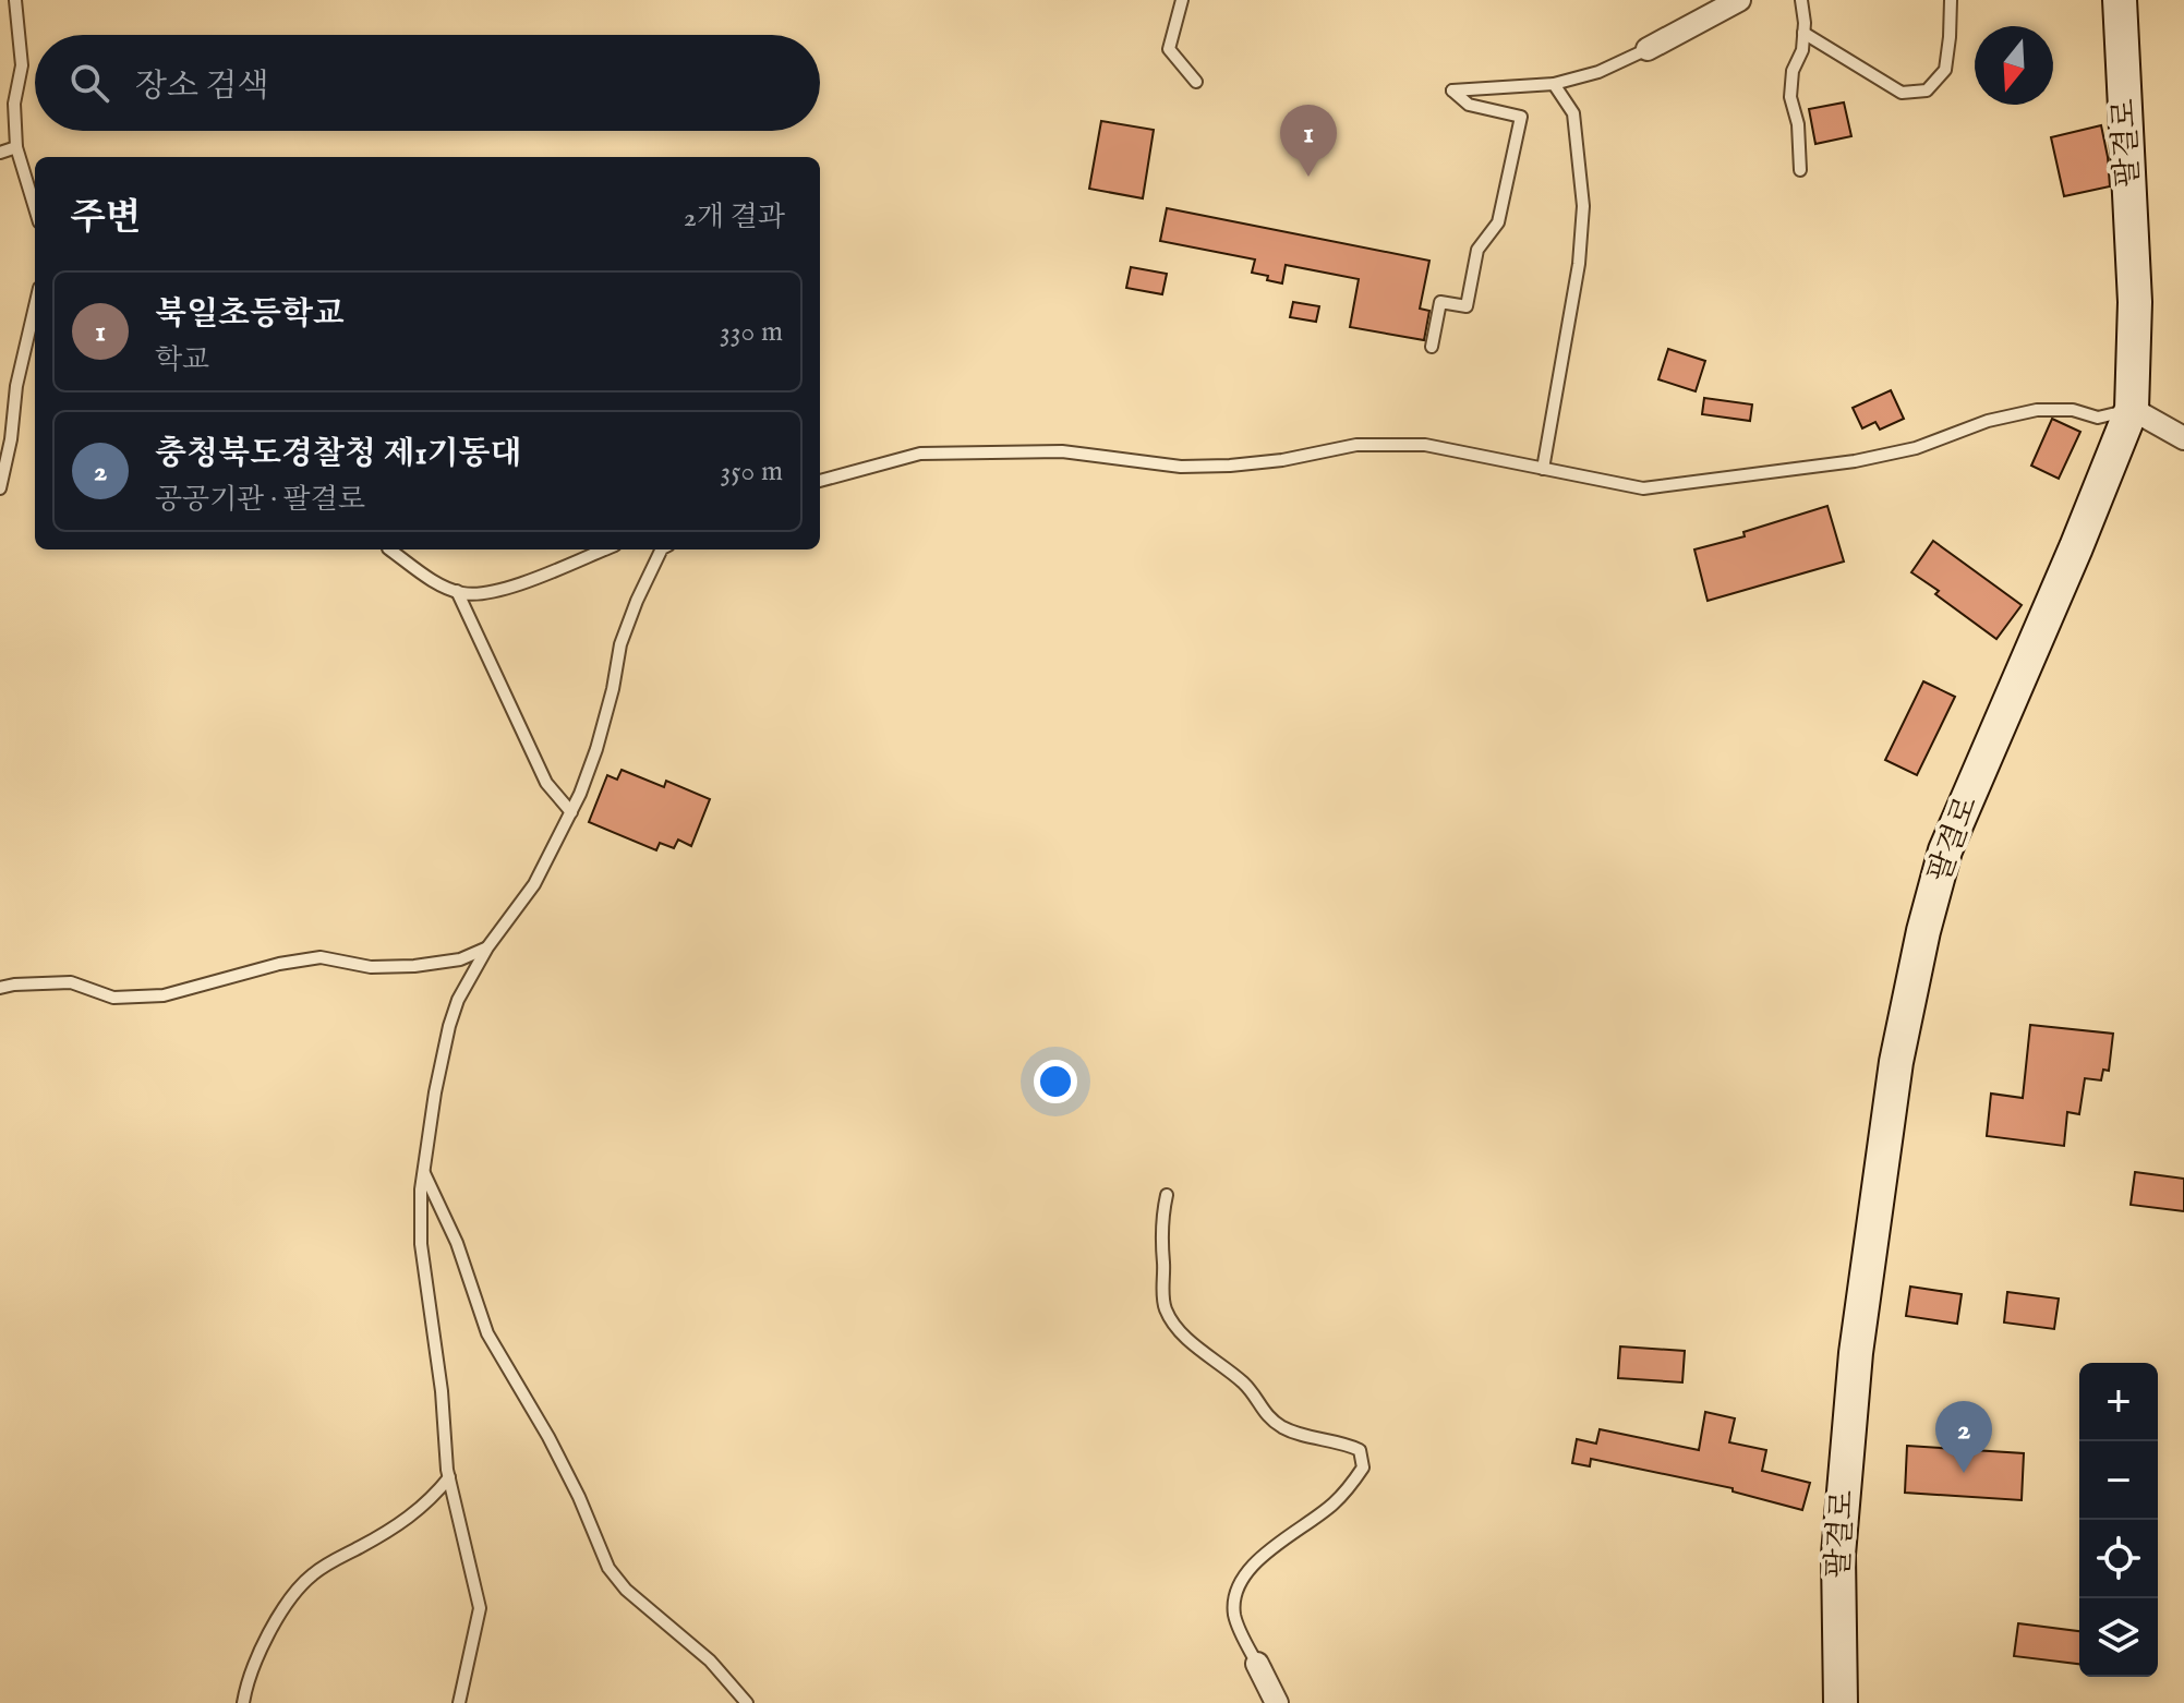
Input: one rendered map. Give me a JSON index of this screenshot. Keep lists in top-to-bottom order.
{
  "streets": {
    "street": ["팔결로"]
  },
  "north": "bottom",
  "page": {
    "search": "장소 검색",
    "pins": ["1", "2"],
    "heading": ["주변", "2개 결과"],
    "list": [
      {
        "mark": "1",
        "name": "북일초등학교",
        "note": "학교",
        "value": "330 m"
      },
      {
        "mark": "2",
        "name": "충청북도경찰청 제1기동대",
        "note": "공공기관 · 팔결로",
        "value": "350 m"
      }
    ],
    "map_buttons": ["+", "−"]
  }
}
